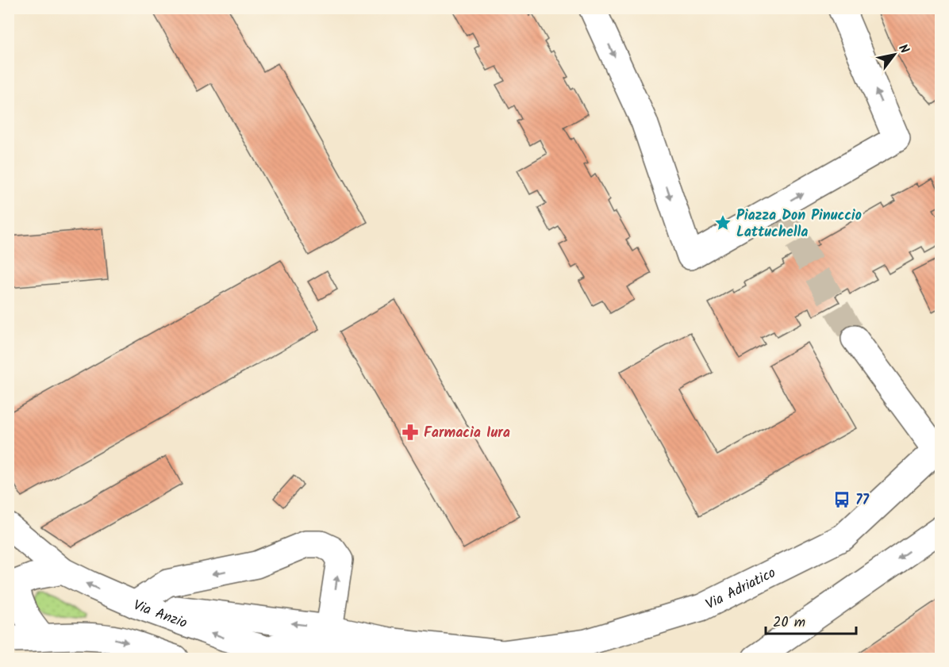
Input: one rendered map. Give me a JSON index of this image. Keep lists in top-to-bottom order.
{
  "streets": {
    "street": ["Via Adriatico", "Via Anzio"]
  },
  "crossings": [
    ["Via Adriatico", "Via Anzio"]
  ],
  "places": {
    "place": ["Piazza Don Pinuccio Lattuchella"],
    "pharmacy": ["Farmacia Iura"],
    "bus stop": ["77"]
  },
  "scale_bar": "20 m",
  "north": "top right"
}
